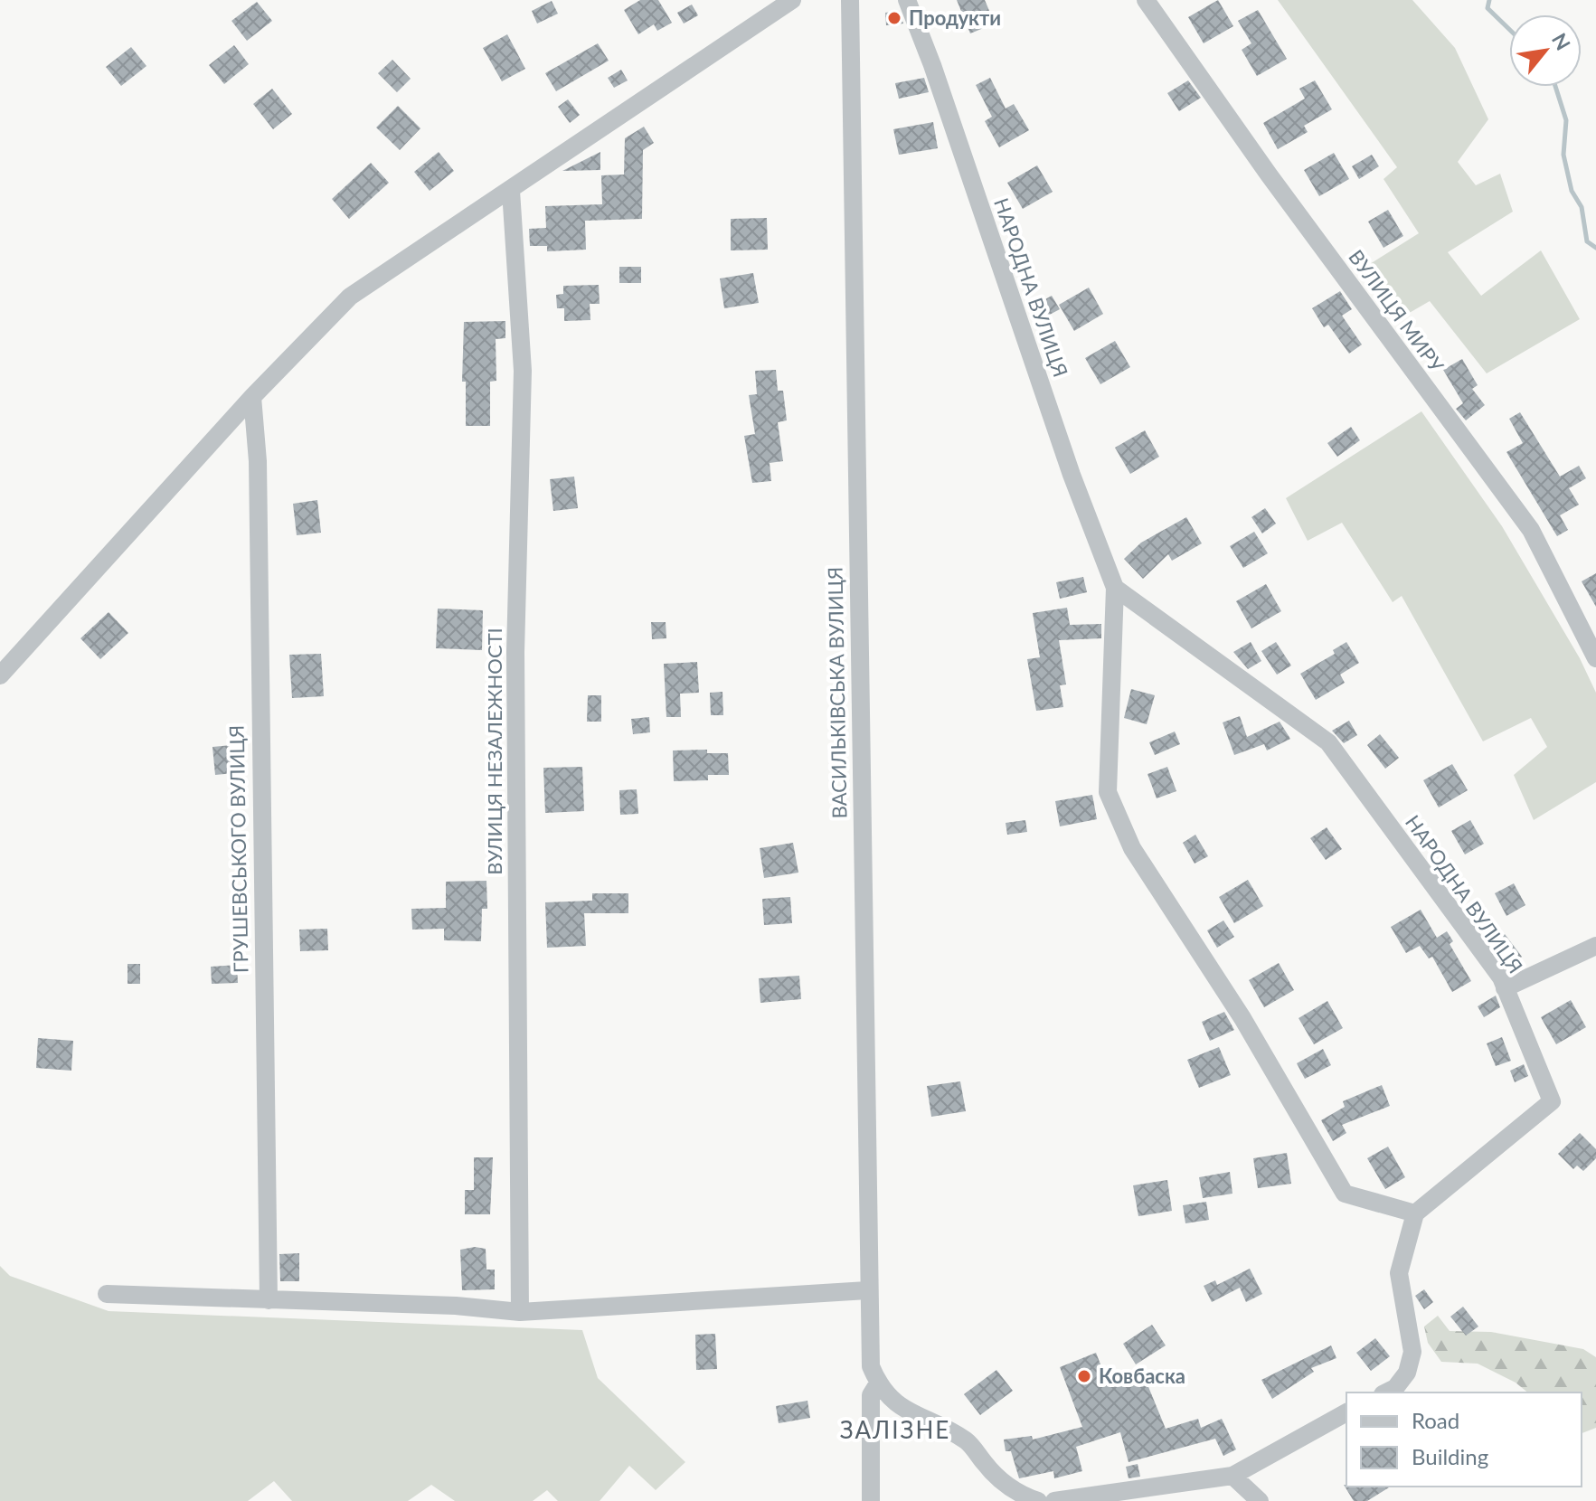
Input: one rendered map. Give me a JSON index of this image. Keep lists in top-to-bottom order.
{
  "streets": {
    "street": [
      "НАРОДНА ВУЛИЦЯ",
      "ВУЛИЦЯ МИРУ",
      "ВАСИЛЬКІВСЬКА ВУЛИЦЯ",
      "ВУЛИЦЯ НЕЗАЛЕЖНОСТІ",
      "ГРУШЕВСЬКОГО ВУЛИЦЯ"
    ]
  },
  "districts": ["ЗАЛІЗНЕ"],
  "places": ["Продукти", "Ковбаска"],
  "legend": ["Road", "Building"],
  "north": "top right"
}
